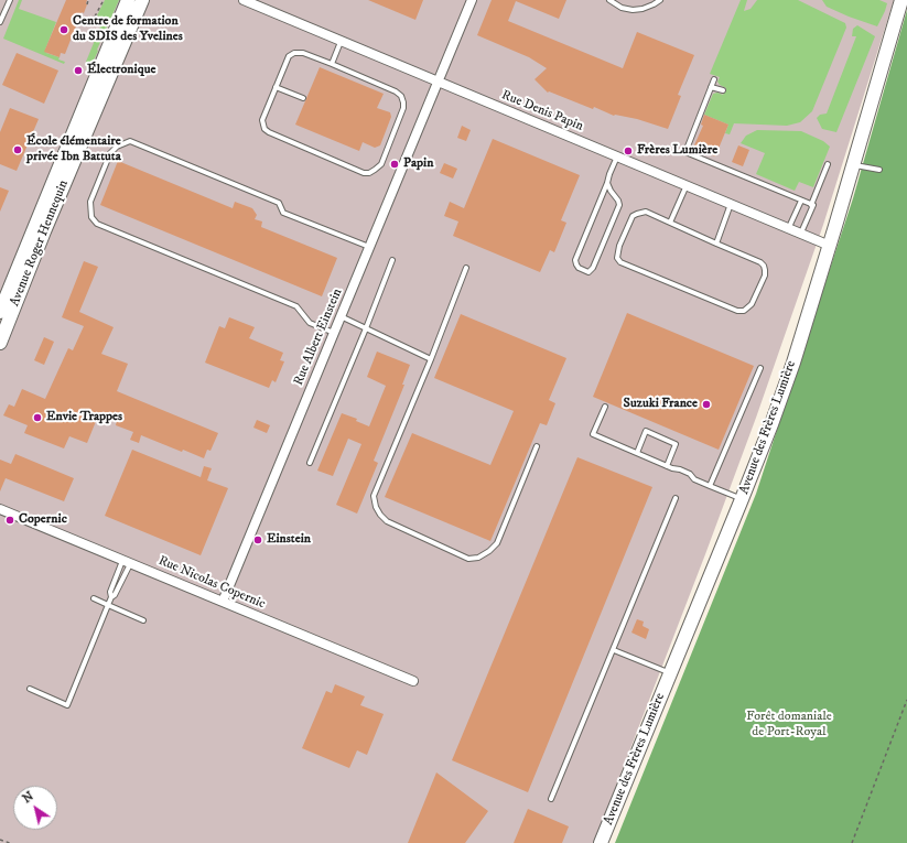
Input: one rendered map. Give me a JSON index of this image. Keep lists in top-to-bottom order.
{
  "streets": {
    "street": [
      "Rue Denis Papin",
      "Avenue Roger Hennequin",
      "Rue Albert Einstein",
      "Avenue des Frères Lumière",
      "Rue Nicolas Copernic"
    ]
  },
  "crossings": [
    ["Rue Denis Papin", "Rue Albert Einstein"],
    ["Rue Denis Papin", "Avenue des Frères Lumière"],
    ["Rue Albert Einstein", "Rue Nicolas Copernic"]
  ],
  "parks": ["Forêt domaniale de Port-Royal"],
  "places": [
    "Centre de formation du SDIS des Yvelines",
    "Électronique",
    "École élémentaire privée Ibn Battuta",
    "Frères Lumière",
    "Papin",
    "Suzuki France",
    "Envie Trappes",
    "Copernic",
    "Einstein"
  ],
  "north": "top left"
}
